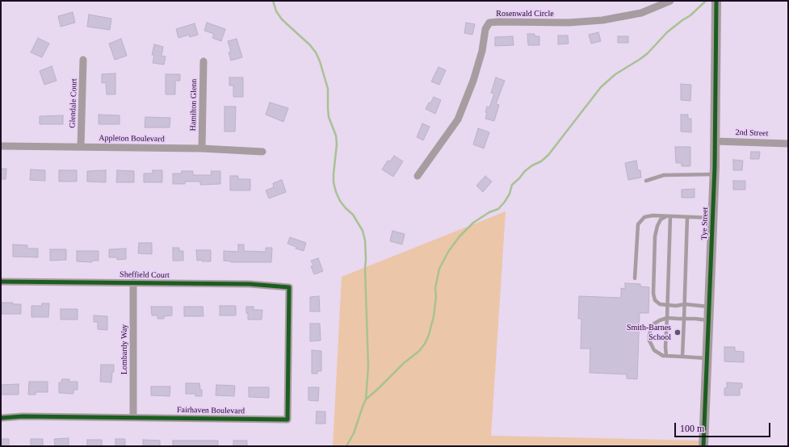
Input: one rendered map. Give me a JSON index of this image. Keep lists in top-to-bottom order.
{
  "streets": {
    "street": [
      "Rosenwald Circle",
      "Glendale Court",
      "Hamilton Glenn",
      "2nd Street",
      "Appleton Boulevard",
      "Tye Street",
      "Sheffield Court",
      "Lombardy Way",
      "Fairhaven Boulevard"
    ]
  },
  "crossings": [
    ["Glendale Court", "Appleton Boulevard"],
    ["Hamilton Glenn", "Appleton Boulevard"],
    ["2nd Street", "Tye Street"],
    ["Sheffield Court", "Lombardy Way"],
    ["Sheffield Court", "Fairhaven Boulevard"],
    ["Lombardy Way", "Fairhaven Boulevard"]
  ],
  "places": ["Smith-Barnes School"],
  "scale_bar": "100 m"
}
